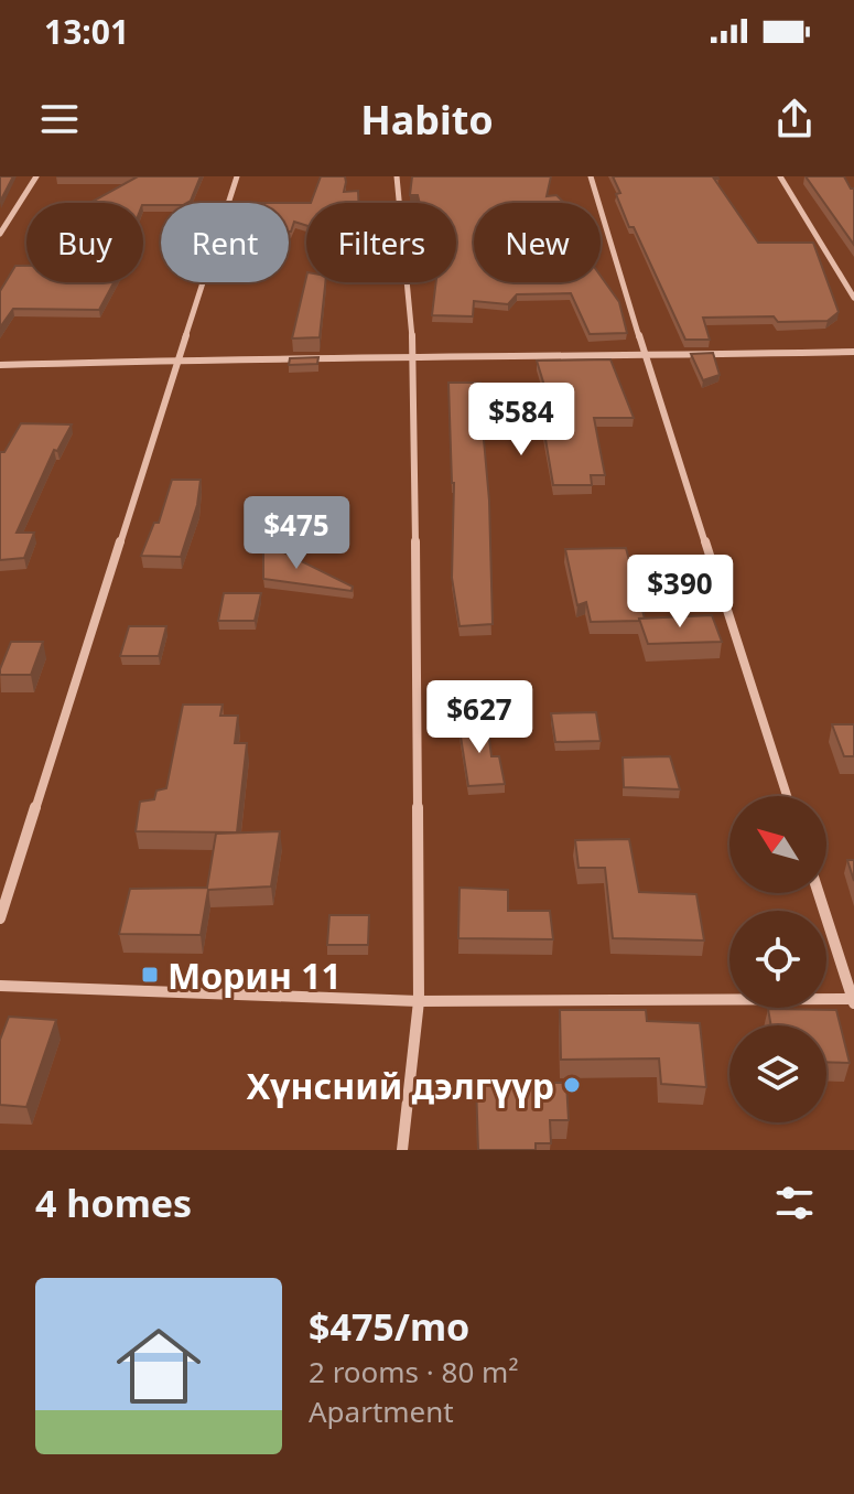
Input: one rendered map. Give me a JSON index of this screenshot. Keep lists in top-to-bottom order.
{
  "places": {
    "transit": ["Морин 11"],
    "other": ["Хүнсний дэлгүүр"]
  },
  "north": "top left",
  "page": {
    "status": "13:01",
    "header": "Habito",
    "chip": [
      "Buy",
      "Rent",
      "Filters",
      "New"
    ],
    "price": [
      "$584",
      "$475",
      "$390",
      "$627"
    ],
    "heading": "4 homes",
    "list": [
      {
        "name": "$475/mo",
        "note": "2 rooms · 80 m² · Apartment"
      }
    ]
  }
}
